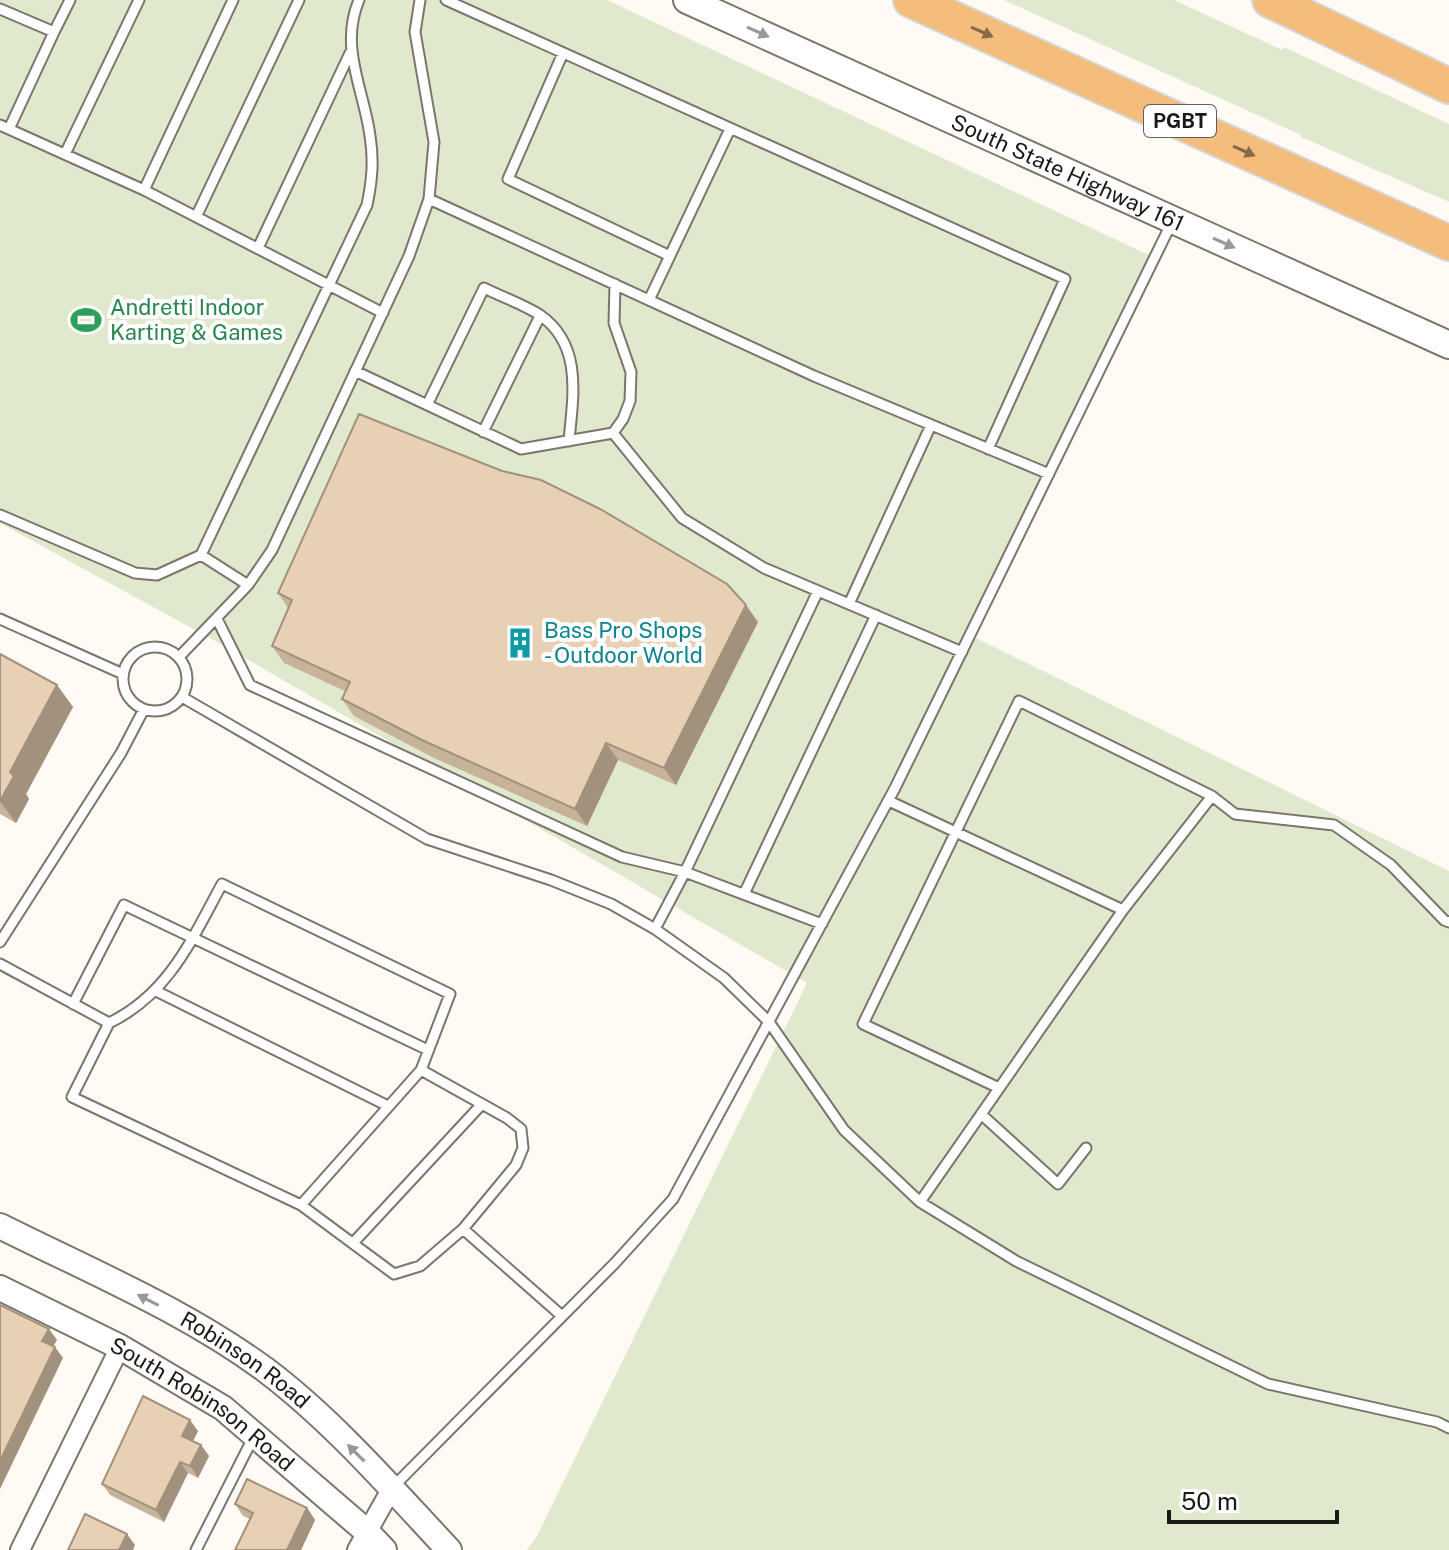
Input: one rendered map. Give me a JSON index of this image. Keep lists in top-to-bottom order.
{
  "streets": {
    "highway": ["PGBT"],
    "main road": ["South State Highway 161"],
    "street": ["Robinson Road", "South Robinson Road"]
  },
  "one_way": ["South State Highway 161", "Robinson Road"],
  "places": {
    "sports": ["Andretti Indoor Karting & Games"],
    "building": ["Bass Pro Shops - Outdoor World"]
  },
  "scale_bar": "50 m"
}
